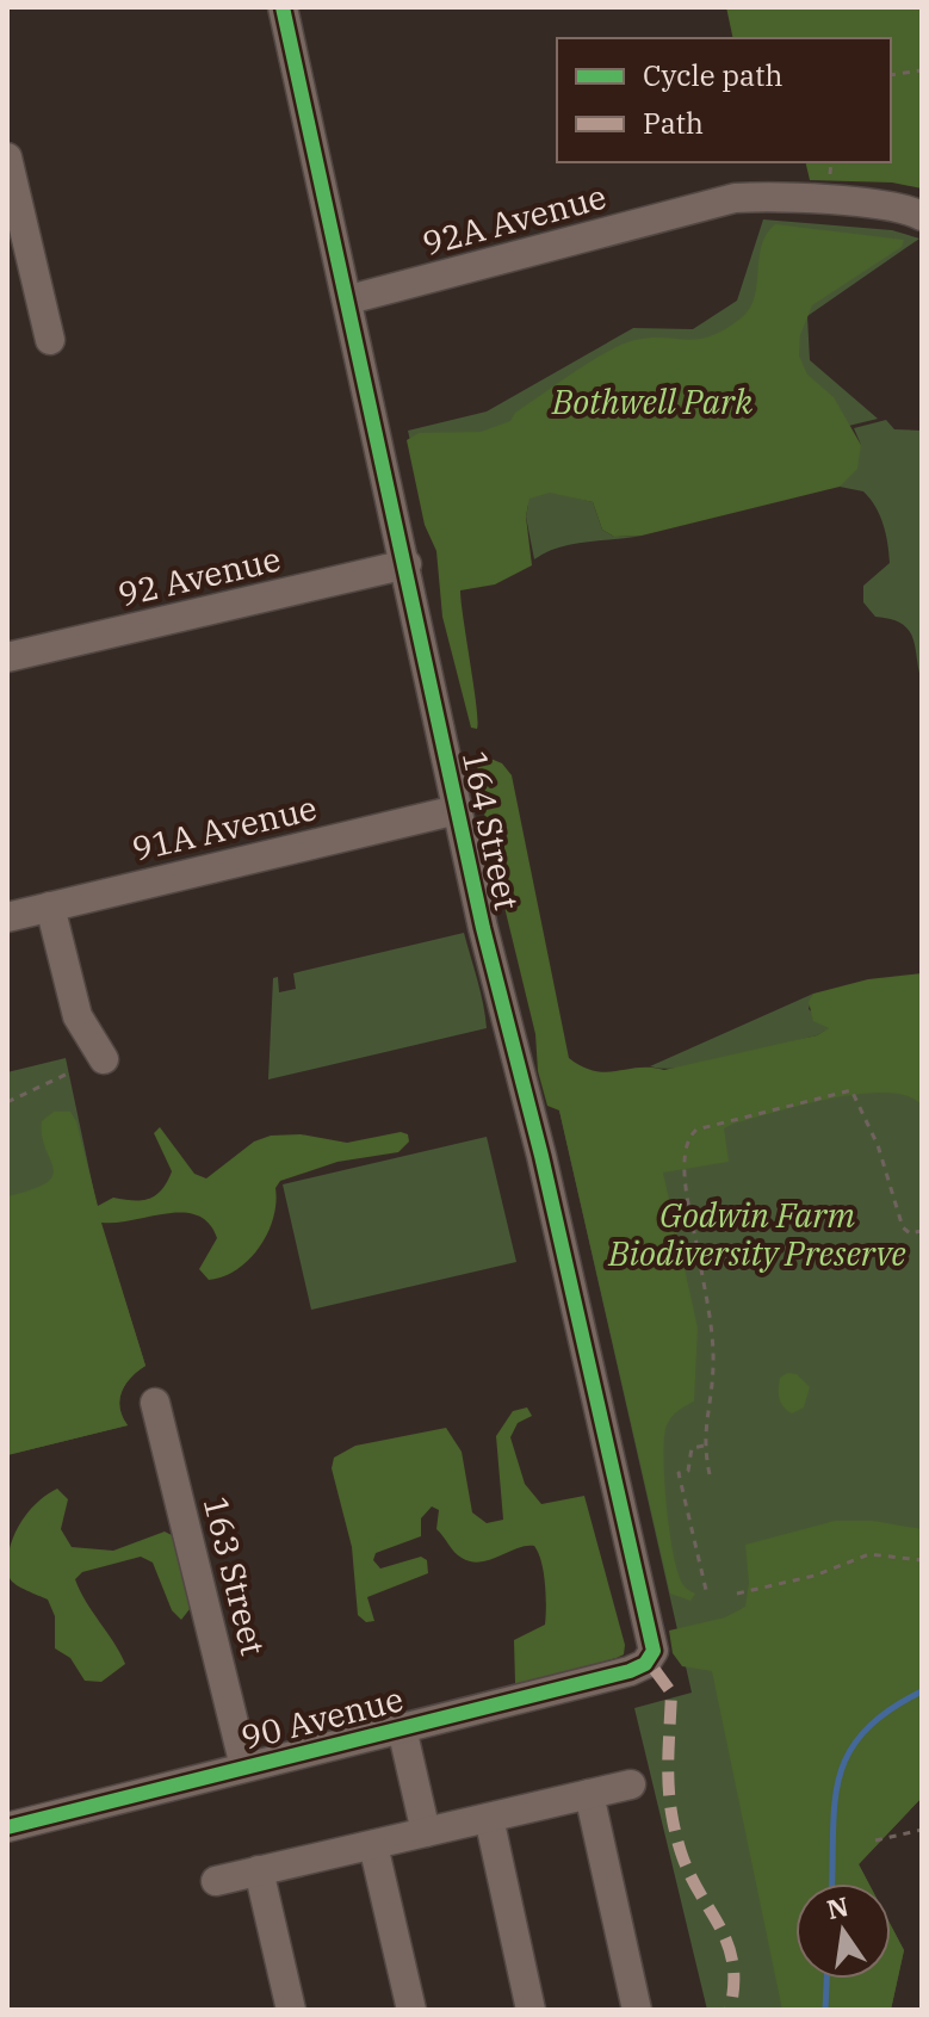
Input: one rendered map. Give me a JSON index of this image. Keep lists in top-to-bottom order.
{
  "streets": {
    "street": [
      "92A Avenue",
      "92 Avenue",
      "91A Avenue",
      "164 Street",
      "163 Street",
      "90 Avenue"
    ]
  },
  "crossings": [
    ["92A Avenue", "164 Street"],
    ["92 Avenue", "164 Street"],
    ["91A Avenue", "164 Street"],
    ["164 Street", "90 Avenue"],
    ["163 Street", "90 Avenue"]
  ],
  "parks": ["Bothwell Park", "Godwin Farm Biodiversity Preserve"],
  "legend": ["Cycle path", "Path"],
  "north": "top"
}
